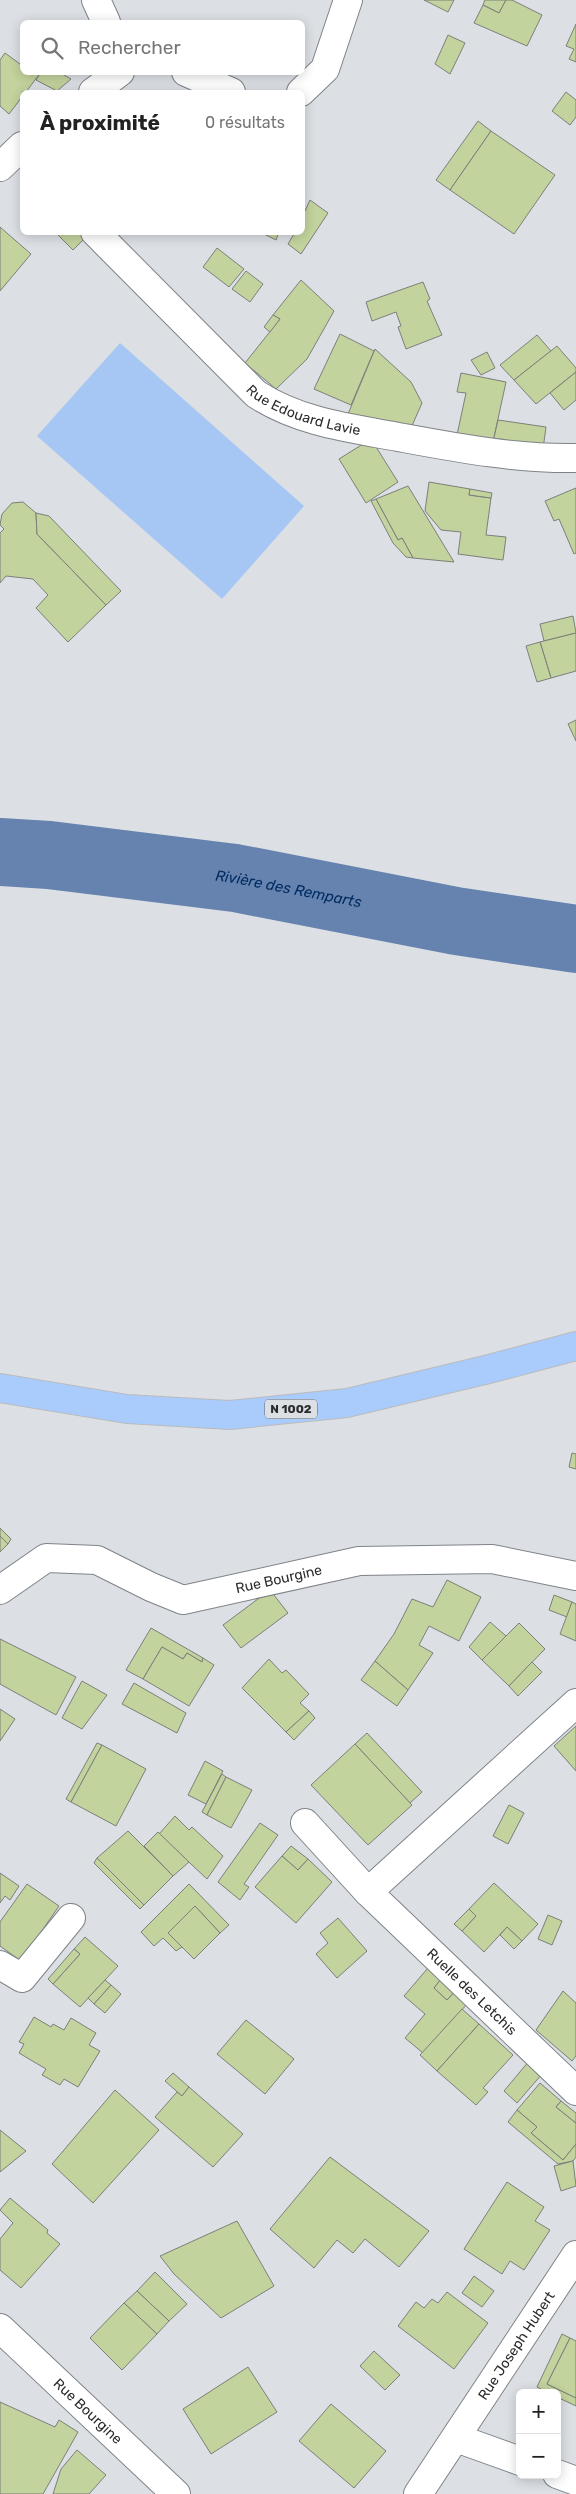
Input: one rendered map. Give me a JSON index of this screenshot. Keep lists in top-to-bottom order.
{
  "streets": {
    "main road": ["N 1002"],
    "street": [
      "Rue Edouard Lavie",
      "Rue Bourgine",
      "Ruelle des Letchis",
      "Rue Joseph Hubert"
    ]
  },
  "water": ["Rivière des Remparts"],
  "page": {
    "search": "Rechercher",
    "heading": ["À proximité", "0 résultats"],
    "map_buttons": ["+", "−"]
  }
}
